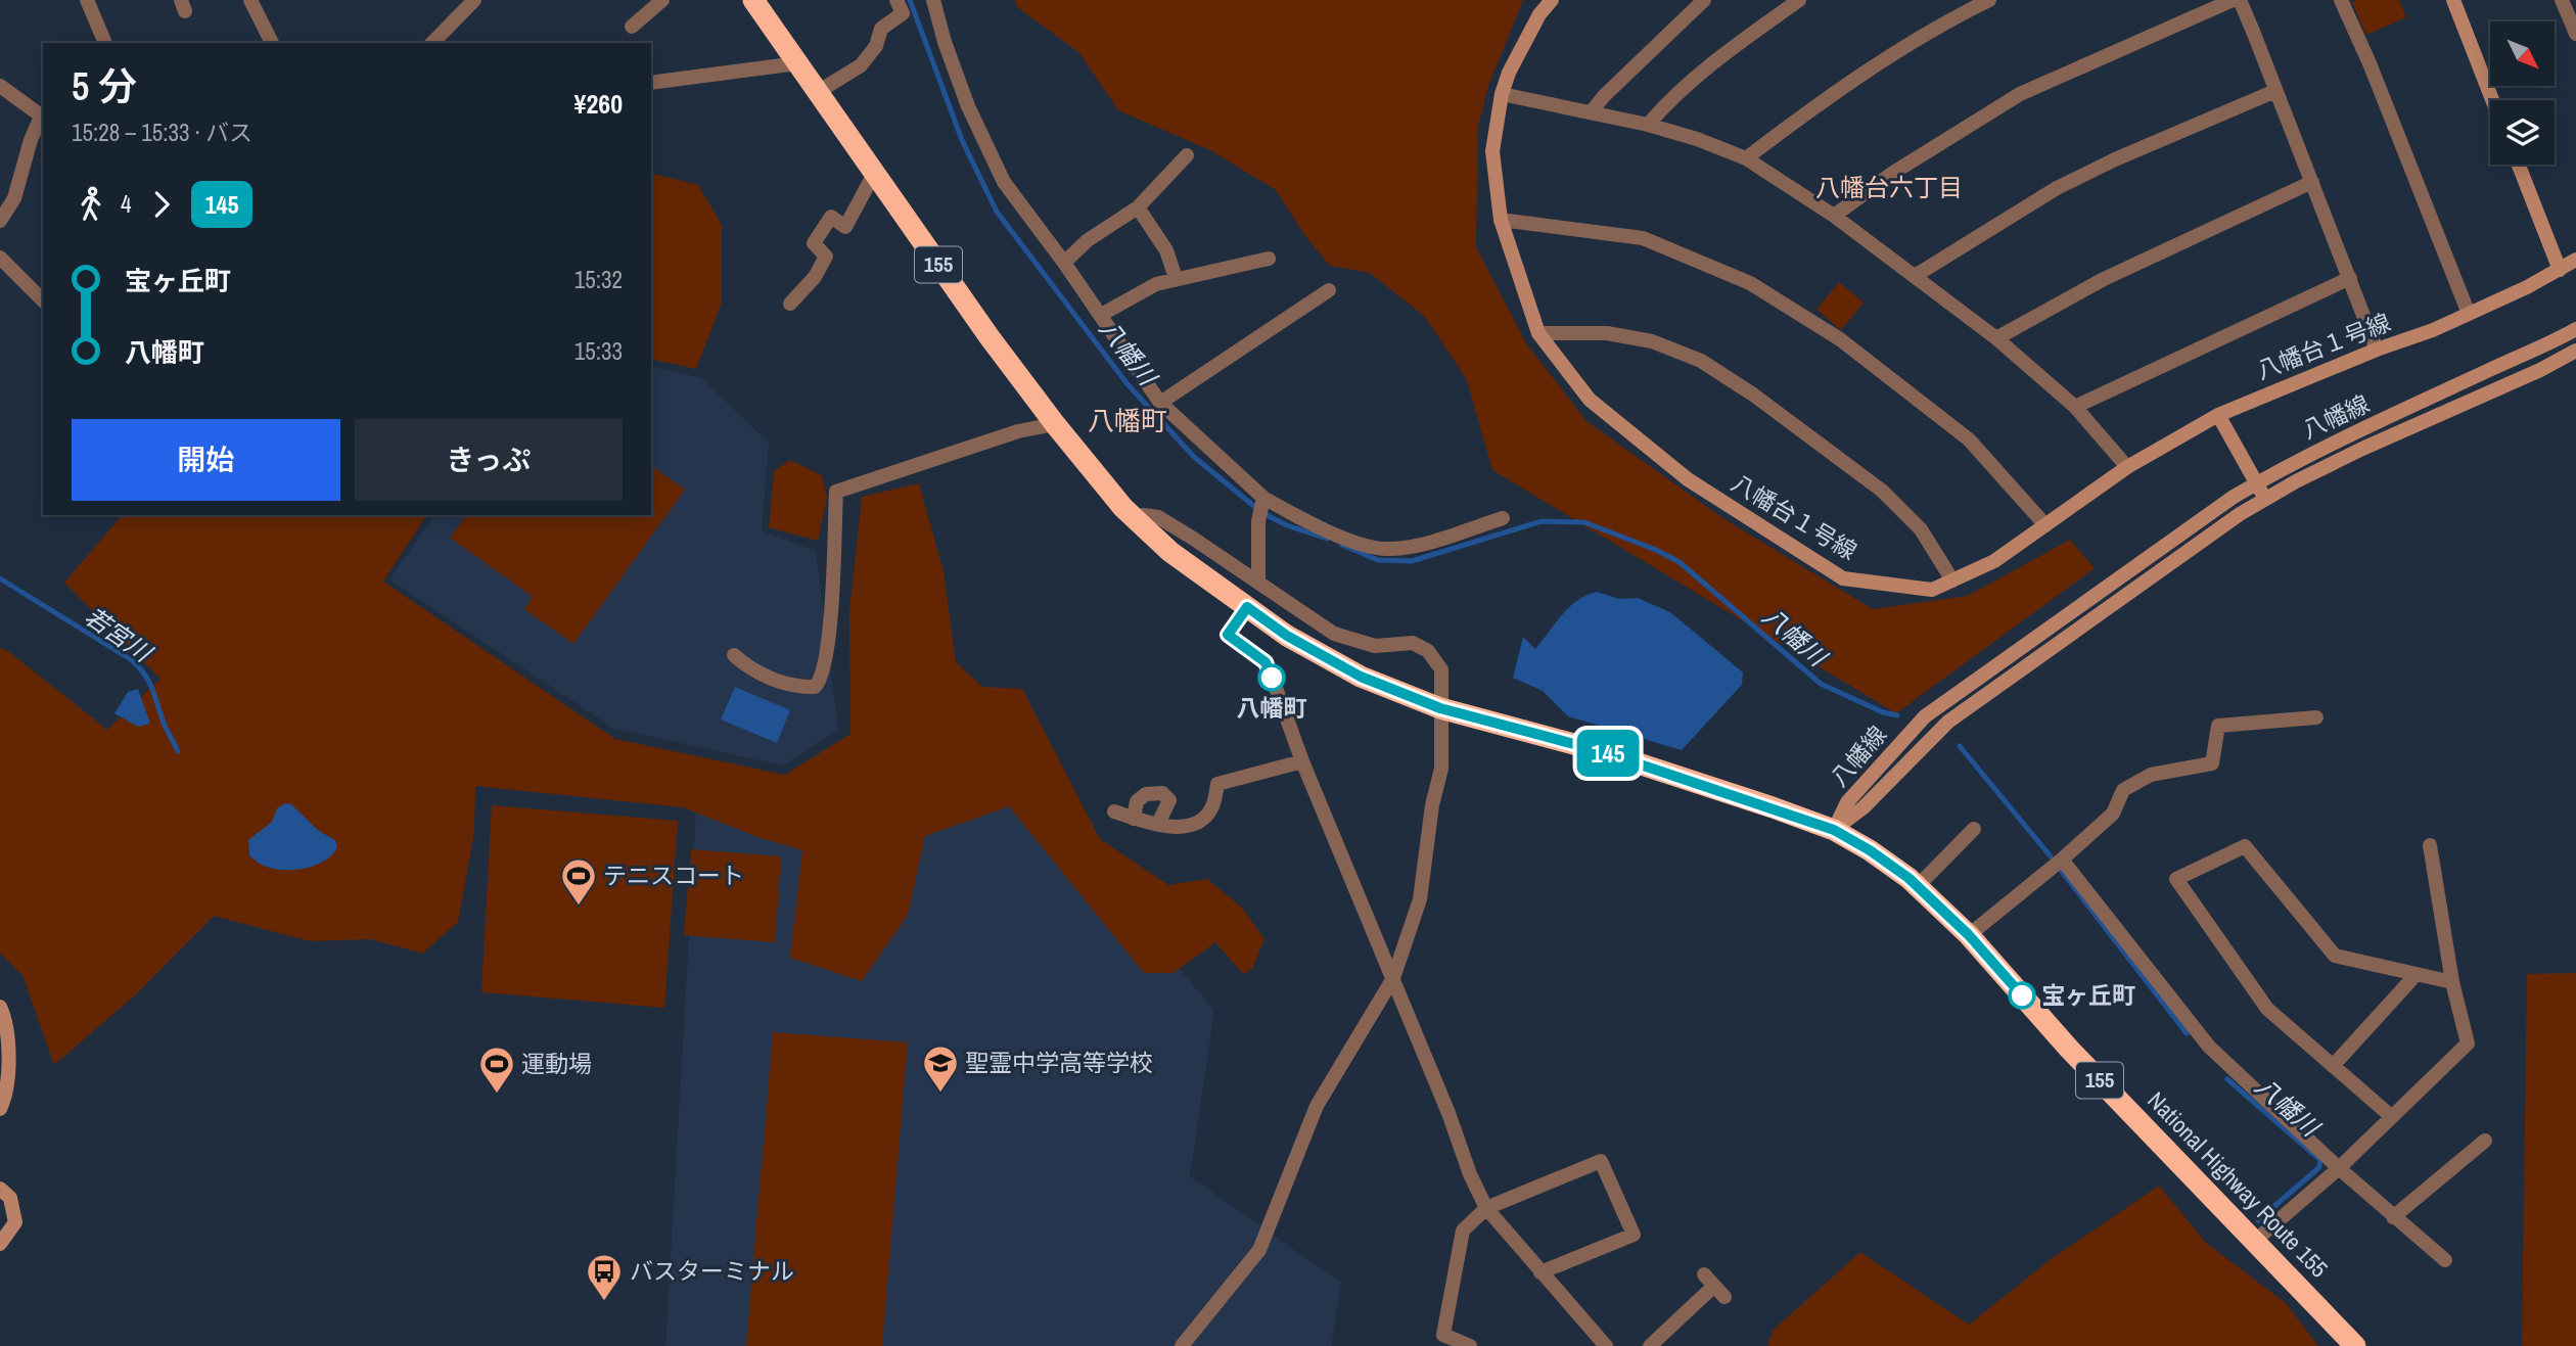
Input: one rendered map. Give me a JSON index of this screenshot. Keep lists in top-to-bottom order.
{
  "streets": {
    "highway": ["155", "National Highway Route 155"],
    "street": ["八幡台１号線", "八幡線"]
  },
  "crossings": [
    ["八幡線", "National Highway Route 155"]
  ],
  "districts": ["八幡台六丁目", "八幡町"],
  "water": ["八幡川", "若宮川"],
  "places": {
    "other": ["八幡町", "宝ヶ丘町"],
    "sports": ["テニスコート", "運動場"],
    "school or university": ["聖霊中学高等学校"],
    "bus stop": ["バスターミナル"]
  },
  "lines": ["bus line 145"],
  "north": "bottom right",
  "page": {
    "on_map": "145",
    "heading": ["5 分", "15:28 – 15:33 · バス", "¥260"],
    "legs": ["4", "145"],
    "list": [
      {
        "name": "宝ヶ丘町",
        "value": "15:32"
      },
      {
        "name": "八幡町",
        "value": "15:33"
      }
    ],
    "buttons": ["開始", "きっぷ"]
  }
}
